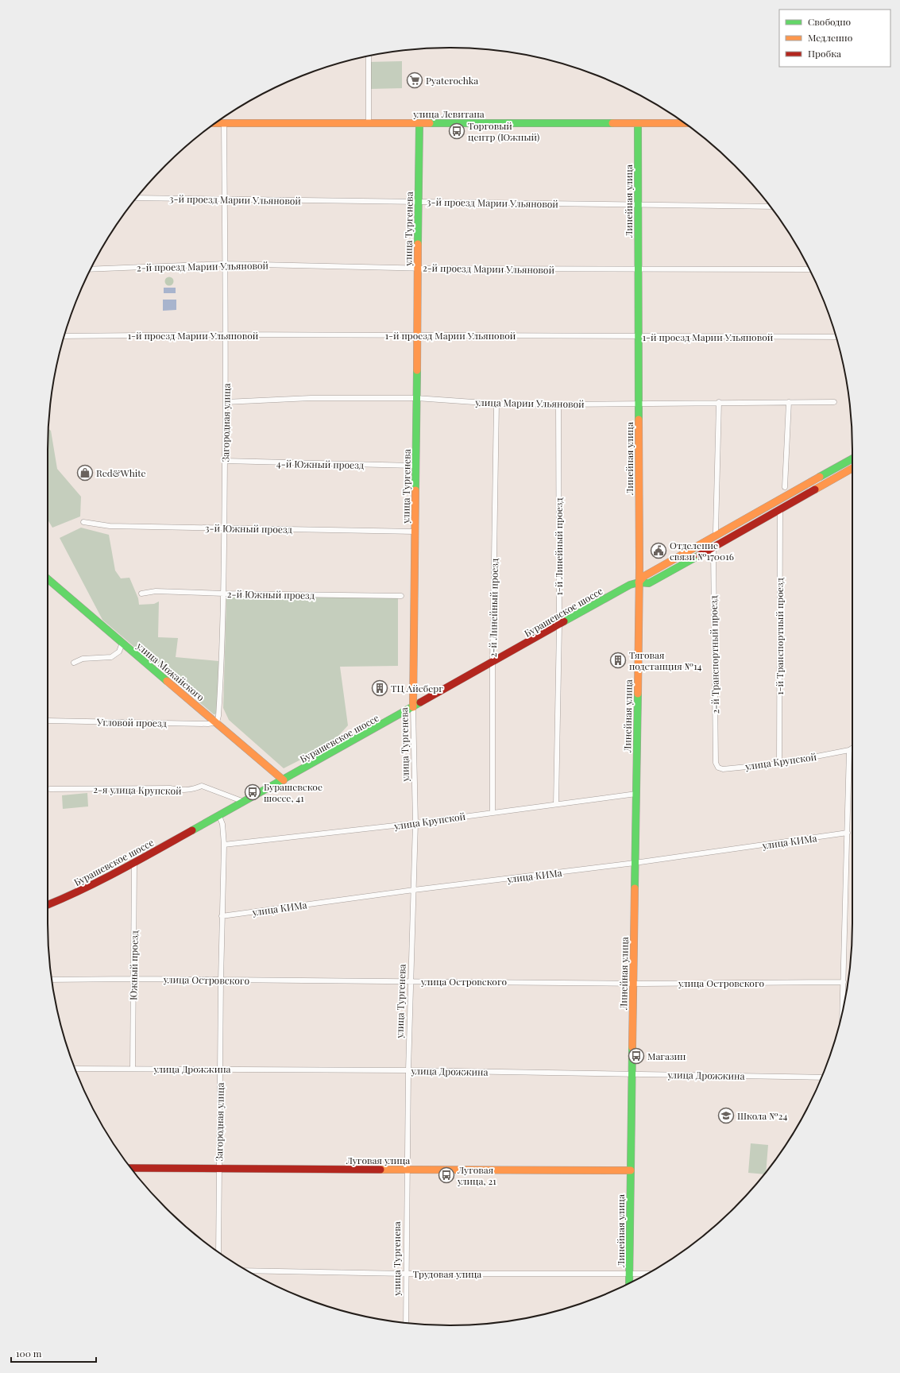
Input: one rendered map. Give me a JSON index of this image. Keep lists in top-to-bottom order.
{
  "streets": {
    "main road": [
      "улица Левитана",
      "Линейная улица",
      "улица Тургенева",
      "Бурашевское шоссе",
      "улица Можайского",
      "Луговая улица"
    ],
    "street": [
      "3-й проезд Марии Ульяновой",
      "2-й проезд Марии Ульяновой",
      "1-й проезд Марии Ульяновой",
      "улица Марии Ульяновой",
      "Загородная улица",
      "4-й Южный проезд",
      "3-й Южный проезд",
      "1-й Линейный проезд",
      "2-й Южный проезд",
      "2-й Линейный проезд",
      "1-й Транспортный проезд",
      "2-й Транспортный проезд",
      "Угловой проезд",
      "улица Крупской",
      "2-я улица Крупской",
      "улица КИМа",
      "Южный проезд",
      "улица Островского",
      "улица Дрожжина",
      "Трудовая улица"
    ]
  },
  "crossings": [
    ["улица Левитана", "Линейная улица"],
    ["улица Левитана", "улица Тургенева"],
    ["улица Левитана", "Загородная улица"],
    ["3-й проезд Марии Ульяновой", "Линейная улица"],
    ["3-й проезд Марии Ульяновой", "улица Тургенева"],
    ["3-й проезд Марии Ульяновой", "Загородная улица"],
    ["Линейная улица", "2-й проезд Марии Ульяновой"],
    ["Линейная улица", "1-й проезд Марии Ульяновой"],
    ["Линейная улица", "улица Марии Ульяновой"],
    ["Линейная улица", "Бурашевское шоссе"],
    ["Линейная улица", "улица Крупской"],
    ["Линейная улица", "улица КИМа"],
    ["Линейная улица", "улица Островского"],
    ["Линейная улица", "улица Дрожжина"],
    ["Линейная улица", "Луговая улица"],
    ["Линейная улица", "Трудовая улица"],
    ["улица Тургенева", "2-й проезд Марии Ульяновой"],
    ["улица Тургенева", "1-й проезд Марии Ульяновой"],
    ["улица Тургенева", "улица Марии Ульяновой"],
    ["улица Тургенева", "4-й Южный проезд"],
    ["улица Тургенева", "3-й Южный проезд"],
    ["улица Тургенева", "Бурашевское шоссе"],
    ["улица Тургенева", "улица Крупской"],
    ["улица Тургенева", "улица КИМа"],
    ["улица Тургенева", "улица Островского"],
    ["улица Тургенева", "улица Дрожжина"],
    ["улица Тургенева", "Луговая улица"],
    ["улица Тургенева", "Трудовая улица"],
    ["2-й проезд Марии Ульяновой", "Загородная улица"],
    ["1-й проезд Марии Ульяновой", "Загородная улица"],
    ["улица Марии Ульяновой", "Загородная улица"],
    ["улица Марии Ульяновой", "1-й Линейный проезд"],
    ["улица Марии Ульяновой", "2-й Линейный проезд"],
    ["Загородная улица", "4-й Южный проезд"],
    ["Загородная улица", "3-й Южный проезд"],
    ["Загородная улица", "2-й Южный проезд"],
    ["Загородная улица", "Бурашевское шоссе"],
    ["Загородная улица", "улица Можайского"],
    ["Загородная улица", "Угловой проезд"],
    ["Загородная улица", "улица Крупской"],
    ["Загородная улица", "улица КИМа"],
    ["Загородная улица", "улица Островского"],
    ["Загородная улица", "улица Дрожжина"],
    ["Загородная улица", "Луговая улица"],
    ["1-й Линейный проезд", "Бурашевское шоссе"],
    ["1-й Линейный проезд", "улица Крупской"],
    ["2-й Линейный проезд", "Бурашевское шоссе"],
    ["2-й Линейный проезд", "улица Крупской"],
    ["Бурашевское шоссе", "1-й Транспортный проезд"],
    ["Бурашевское шоссе", "2-й Транспортный проезд"],
    ["Бурашевское шоссе", "улица Можайского"],
    ["Бурашевское шоссе", "2-я улица Крупской"],
    ["Бурашевское шоссе", "Южный проезд"],
    ["1-й Транспортный проезд", "улица Крупской"],
    ["2-й Транспортный проезд", "улица Крупской"],
    ["улица Можайского", "Угловой проезд"],
    ["Южный проезд", "улица Островского"],
    ["Южный проезд", "улица Дрожжина"]
  ],
  "places": {
    "supermarket": ["Pyaterochka"],
    "bus stop": [
      "Торговый центр (Южный)",
      "Бурашевское шоссе, 41",
      "Магазин",
      "Луговая улица, 21"
    ],
    "shop": ["Red&White"],
    "public building": ["Отделение связи №170016"],
    "building": ["Тяговая подстанция №14", "ТЦ Айсберг"],
    "school or university": ["Школа №24"]
  },
  "legend": ["Свободно", "Медленно", "Пробка"],
  "scale_bar": "100 m"
}
